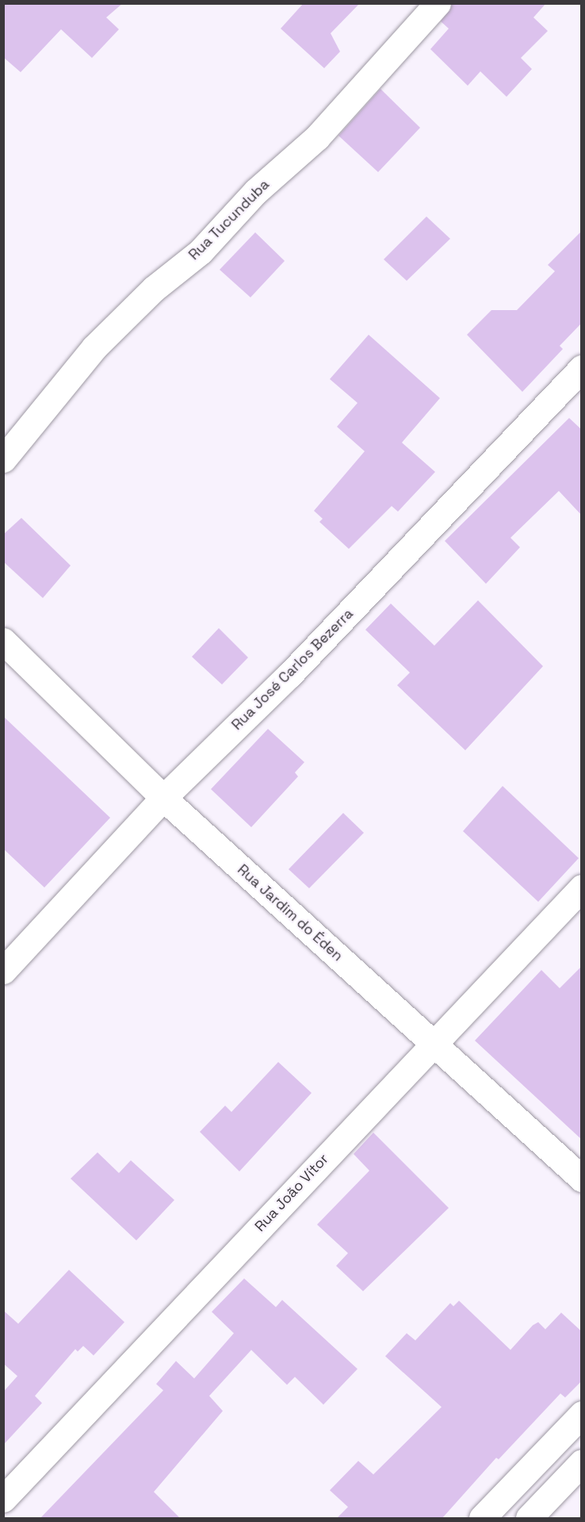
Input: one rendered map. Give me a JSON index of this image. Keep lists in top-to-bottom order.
{
  "streets": {
    "street": [
      "Rua Tucunduba",
      "Rua José Carlos Bezerra",
      "Rua Jardim do Éden",
      "Rua João Vítor"
    ]
  },
  "crossings": [
    ["Rua José Carlos Bezerra", "Rua Jardim do Éden"],
    ["Rua Jardim do Éden", "Rua João Vítor"]
  ]
}
